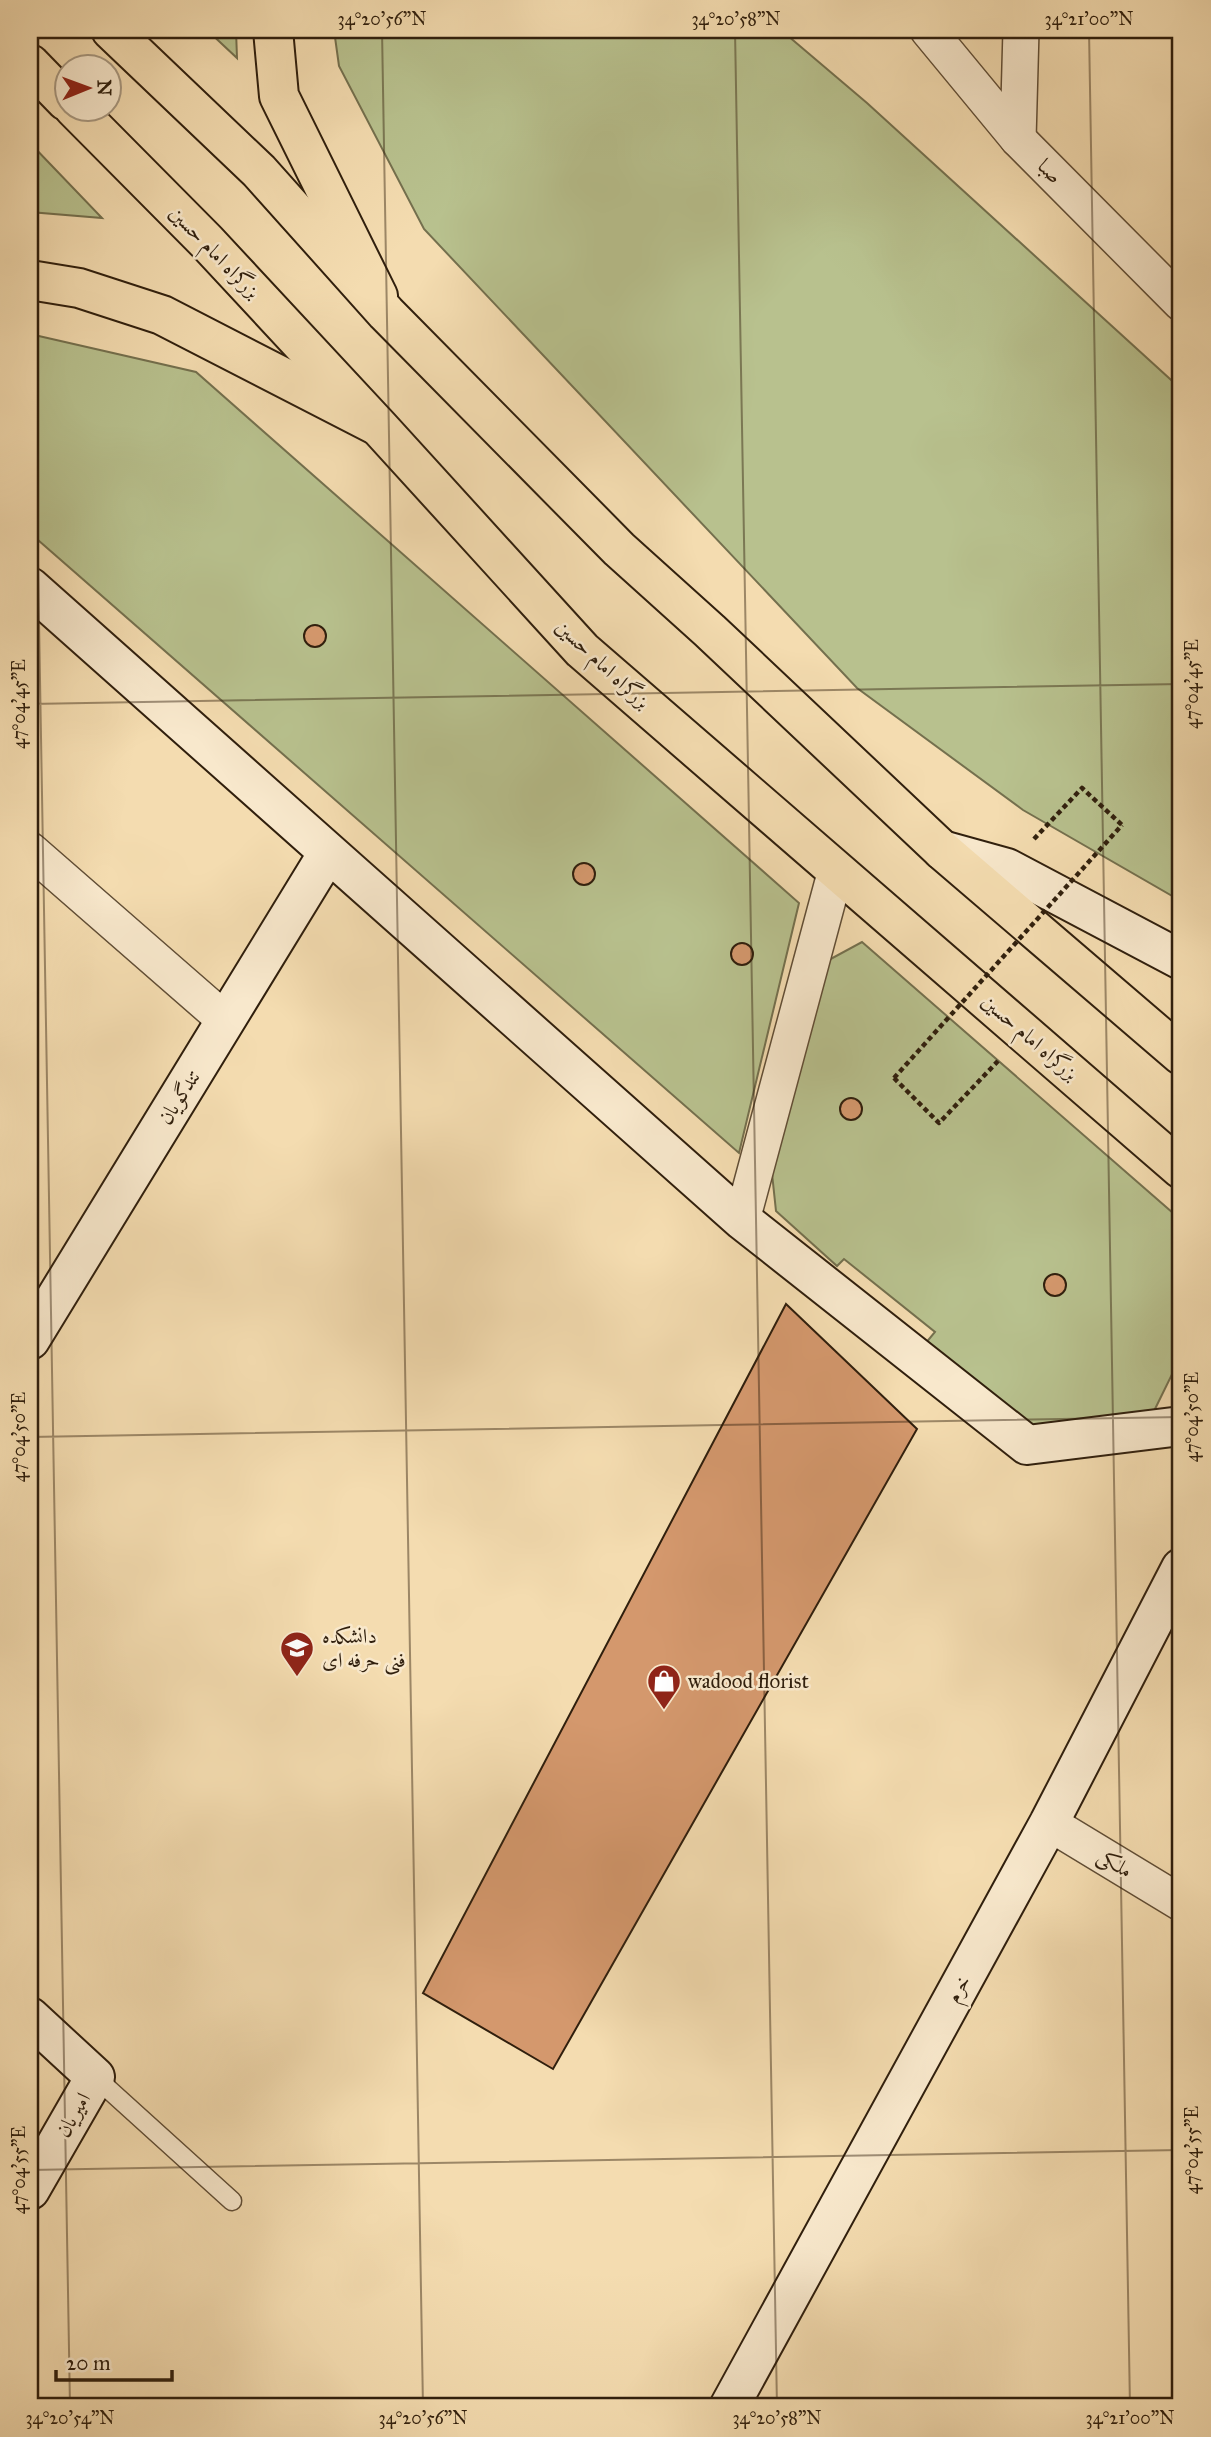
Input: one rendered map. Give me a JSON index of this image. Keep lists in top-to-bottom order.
{
  "streets": {
    "main road": ["بزرگراه امام حسین"],
    "street": [
      "صبا",
      "تندگویان",
      "ملکی",
      "خرم",
      "امیریان"
    ]
  },
  "crossings": [
    ["ملکی", "خرم"]
  ],
  "places": {
    "school or university": ["دانشکده فنی حرفه ای"],
    "shop": ["wadood florist"]
  },
  "scale_bar": "20 m",
  "north": "right",
  "coordinates": [
    "34°20'56\"N",
    "34°20'58\"N",
    "34°21'00\"N",
    "47°04'45\"E",
    "47°04'50\"E",
    "47°04'55\"E",
    "34°20'54\"N"
  ]
}
